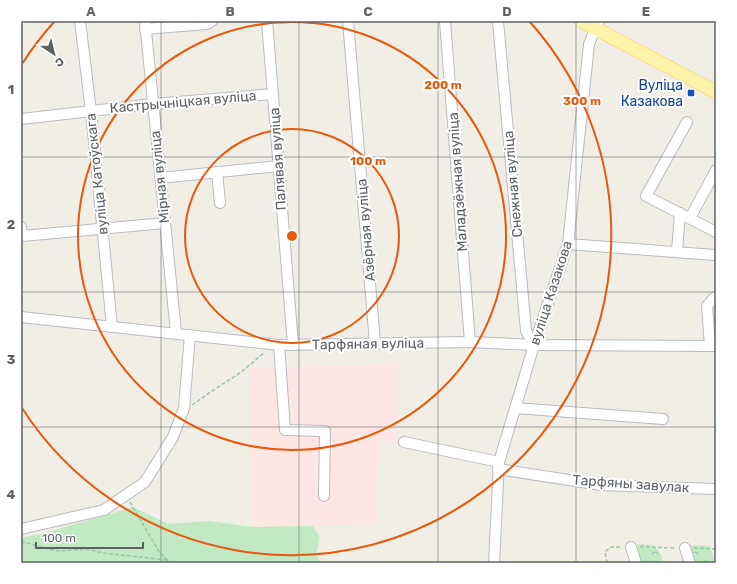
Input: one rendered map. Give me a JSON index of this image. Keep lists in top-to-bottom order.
{
  "streets": {
    "street": [
      "Кастрычніцкая вуліца",
      "Палявая вуліца",
      "вуліца Катоўскага",
      "Мірная вуліца",
      "Маладзёжная вуліца",
      "Снежная вуліца",
      "Азёрная вуліца",
      "вуліца Казакова",
      "Тарфяная вуліца",
      "Тарфяны завулак"
    ]
  },
  "crossings": [
    ["Кастрычніцкая вуліца", "Палявая вуліца"],
    ["Кастрычніцкая вуліца", "вуліца Катоўскага"],
    ["Кастрычніцкая вуліца", "Мірная вуліца"],
    ["Палявая вуліца", "Тарфяная вуліца"],
    ["вуліца Катоўскага", "Тарфяная вуліца"],
    ["Мірная вуліца", "Тарфяная вуліца"],
    ["Маладзёжная вуліца", "Тарфяная вуліца"],
    ["Снежная вуліца", "вуліца Казакова"],
    ["Снежная вуліца", "Тарфяная вуліца"],
    ["Азёрная вуліца", "Тарфяная вуліца"],
    ["вуліца Казакова", "Тарфяная вуліца"],
    ["вуліца Казакова", "Тарфяны завулак"]
  ],
  "places": {
    "transit": ["Вуліца Казакова"]
  },
  "scale_bar": "100 m",
  "north": "bottom right",
  "grid": {
    "columns": [
      "A",
      "B",
      "C",
      "D",
      "E"
    ],
    "rows": [
      "1",
      "2",
      "3",
      "4"
    ]
  },
  "rings": ["200 m", "300 m", "100 m"]
}
